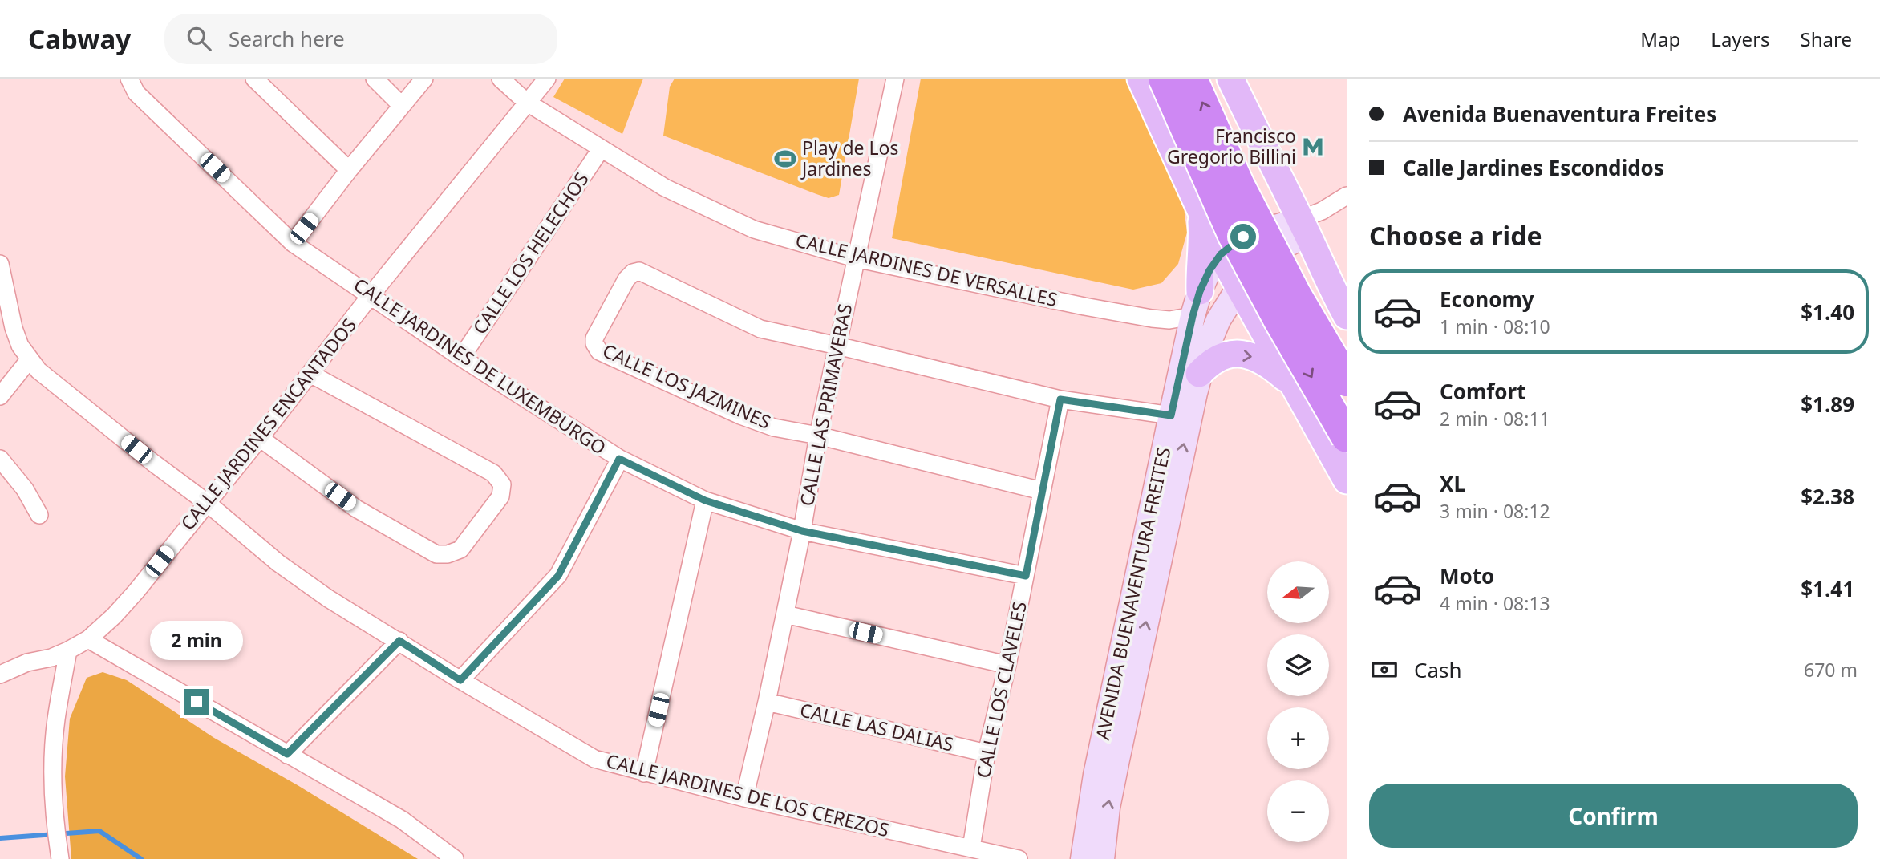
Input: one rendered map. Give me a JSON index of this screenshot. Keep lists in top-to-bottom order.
{
  "streets": {
    "main road": ["AVENIDA BUENAVENTURA FREITES"],
    "street": [
      "CALLE LOS HELECHOS",
      "CALLE JARDINES DE VERSALLES",
      "CALLE JARDINES DE LUXEMBURGO",
      "CALLE LOS JAZMINES",
      "CALLE LAS PRIMAVERAS",
      "CALLE JARDINES ENCANTADOS",
      "CALLE LOS CLAVELES",
      "CALLE LAS DALIAS",
      "CALLE JARDINES DE LOS CEREZOS"
    ]
  },
  "crossings": [
    ["CALLE LOS HELECHOS", "CALLE JARDINES DE VERSALLES"],
    ["CALLE LOS HELECHOS", "CALLE JARDINES DE LUXEMBURGO"],
    ["CALLE JARDINES DE VERSALLES", "CALLE LAS PRIMAVERAS"],
    ["CALLE JARDINES DE VERSALLES", "CALLE JARDINES ENCANTADOS"],
    ["CALLE JARDINES DE VERSALLES", "AVENIDA BUENAVENTURA FREITES"],
    ["CALLE JARDINES DE LUXEMBURGO", "CALLE LAS PRIMAVERAS"],
    ["CALLE JARDINES DE LUXEMBURGO", "CALLE JARDINES ENCANTADOS"],
    ["CALLE JARDINES DE LUXEMBURGO", "CALLE LOS CLAVELES"],
    ["CALLE LOS JAZMINES", "CALLE LAS PRIMAVERAS"],
    ["CALLE LOS JAZMINES", "CALLE LOS CLAVELES"],
    ["CALLE LAS PRIMAVERAS", "CALLE LAS DALIAS"],
    ["CALLE LAS PRIMAVERAS", "CALLE JARDINES DE LOS CEREZOS"],
    ["CALLE JARDINES ENCANTADOS", "CALLE JARDINES DE LOS CEREZOS"],
    ["CALLE LOS CLAVELES", "CALLE LAS DALIAS"],
    ["CALLE LOS CLAVELES", "CALLE JARDINES DE LOS CEREZOS"]
  ],
  "places": {
    "metro station": ["Francisco Gregorio Billini"],
    "sports": ["Play de Los Jardines"]
  },
  "north": "left",
  "page": {
    "header": "Cabway",
    "search": "Search here",
    "nav": ["Map", "Layers", "Share"],
    "banner": ["Avenida Buenaventura Freites", "Calle Jardines Escondidos"],
    "heading": "Choose a ride",
    "list": [
      {
        "name": "Economy",
        "note": "1 min · 08:10",
        "value": "$1.40"
      },
      {
        "name": "Comfort",
        "note": "2 min · 08:11",
        "value": "$1.89"
      },
      {
        "name": "XL",
        "note": "3 min · 08:12",
        "value": "$2.38"
      },
      {
        "name": "Moto",
        "note": "4 min · 08:13",
        "value": "$1.41"
      }
    ],
    "map_buttons": ["+", "−"],
    "bubble": "2 min",
    "pay": ["Cash", "670 m"],
    "buttons": "Confirm"
  }
}
